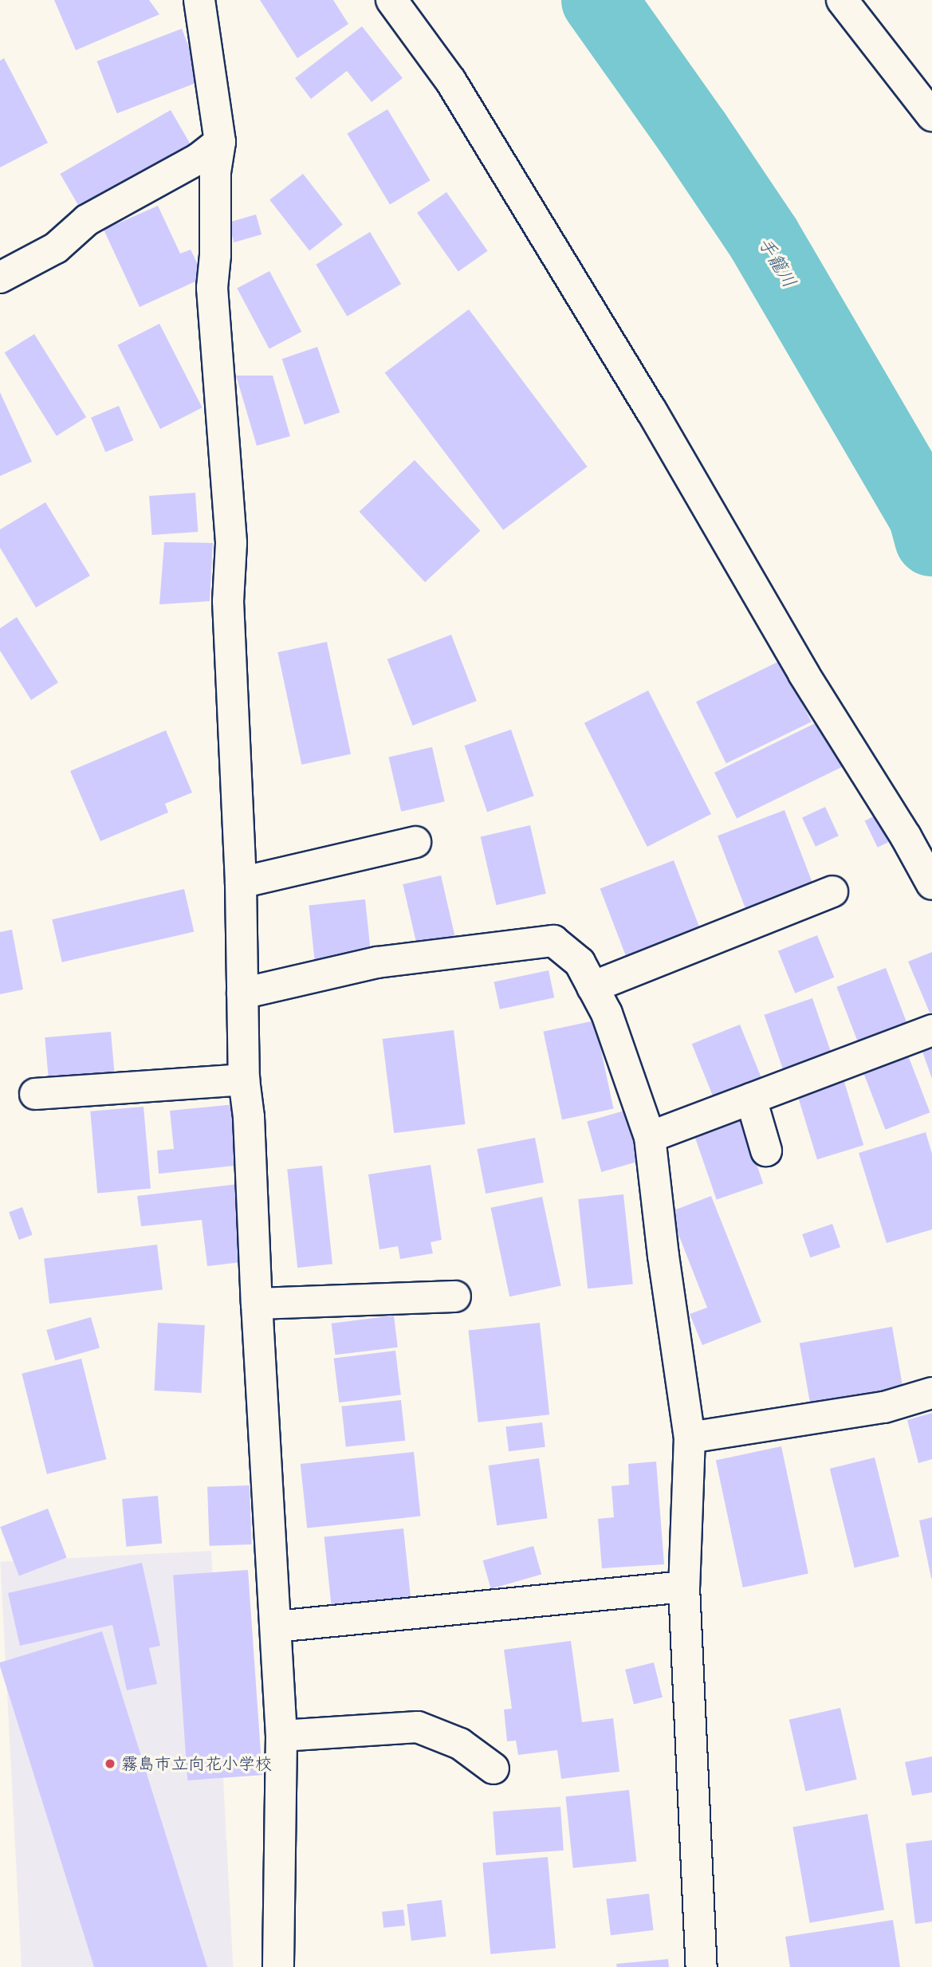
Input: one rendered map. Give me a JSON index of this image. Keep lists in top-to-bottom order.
{
  "water": ["手籠川"],
  "places": ["霧島市立向花小学校"]
}
